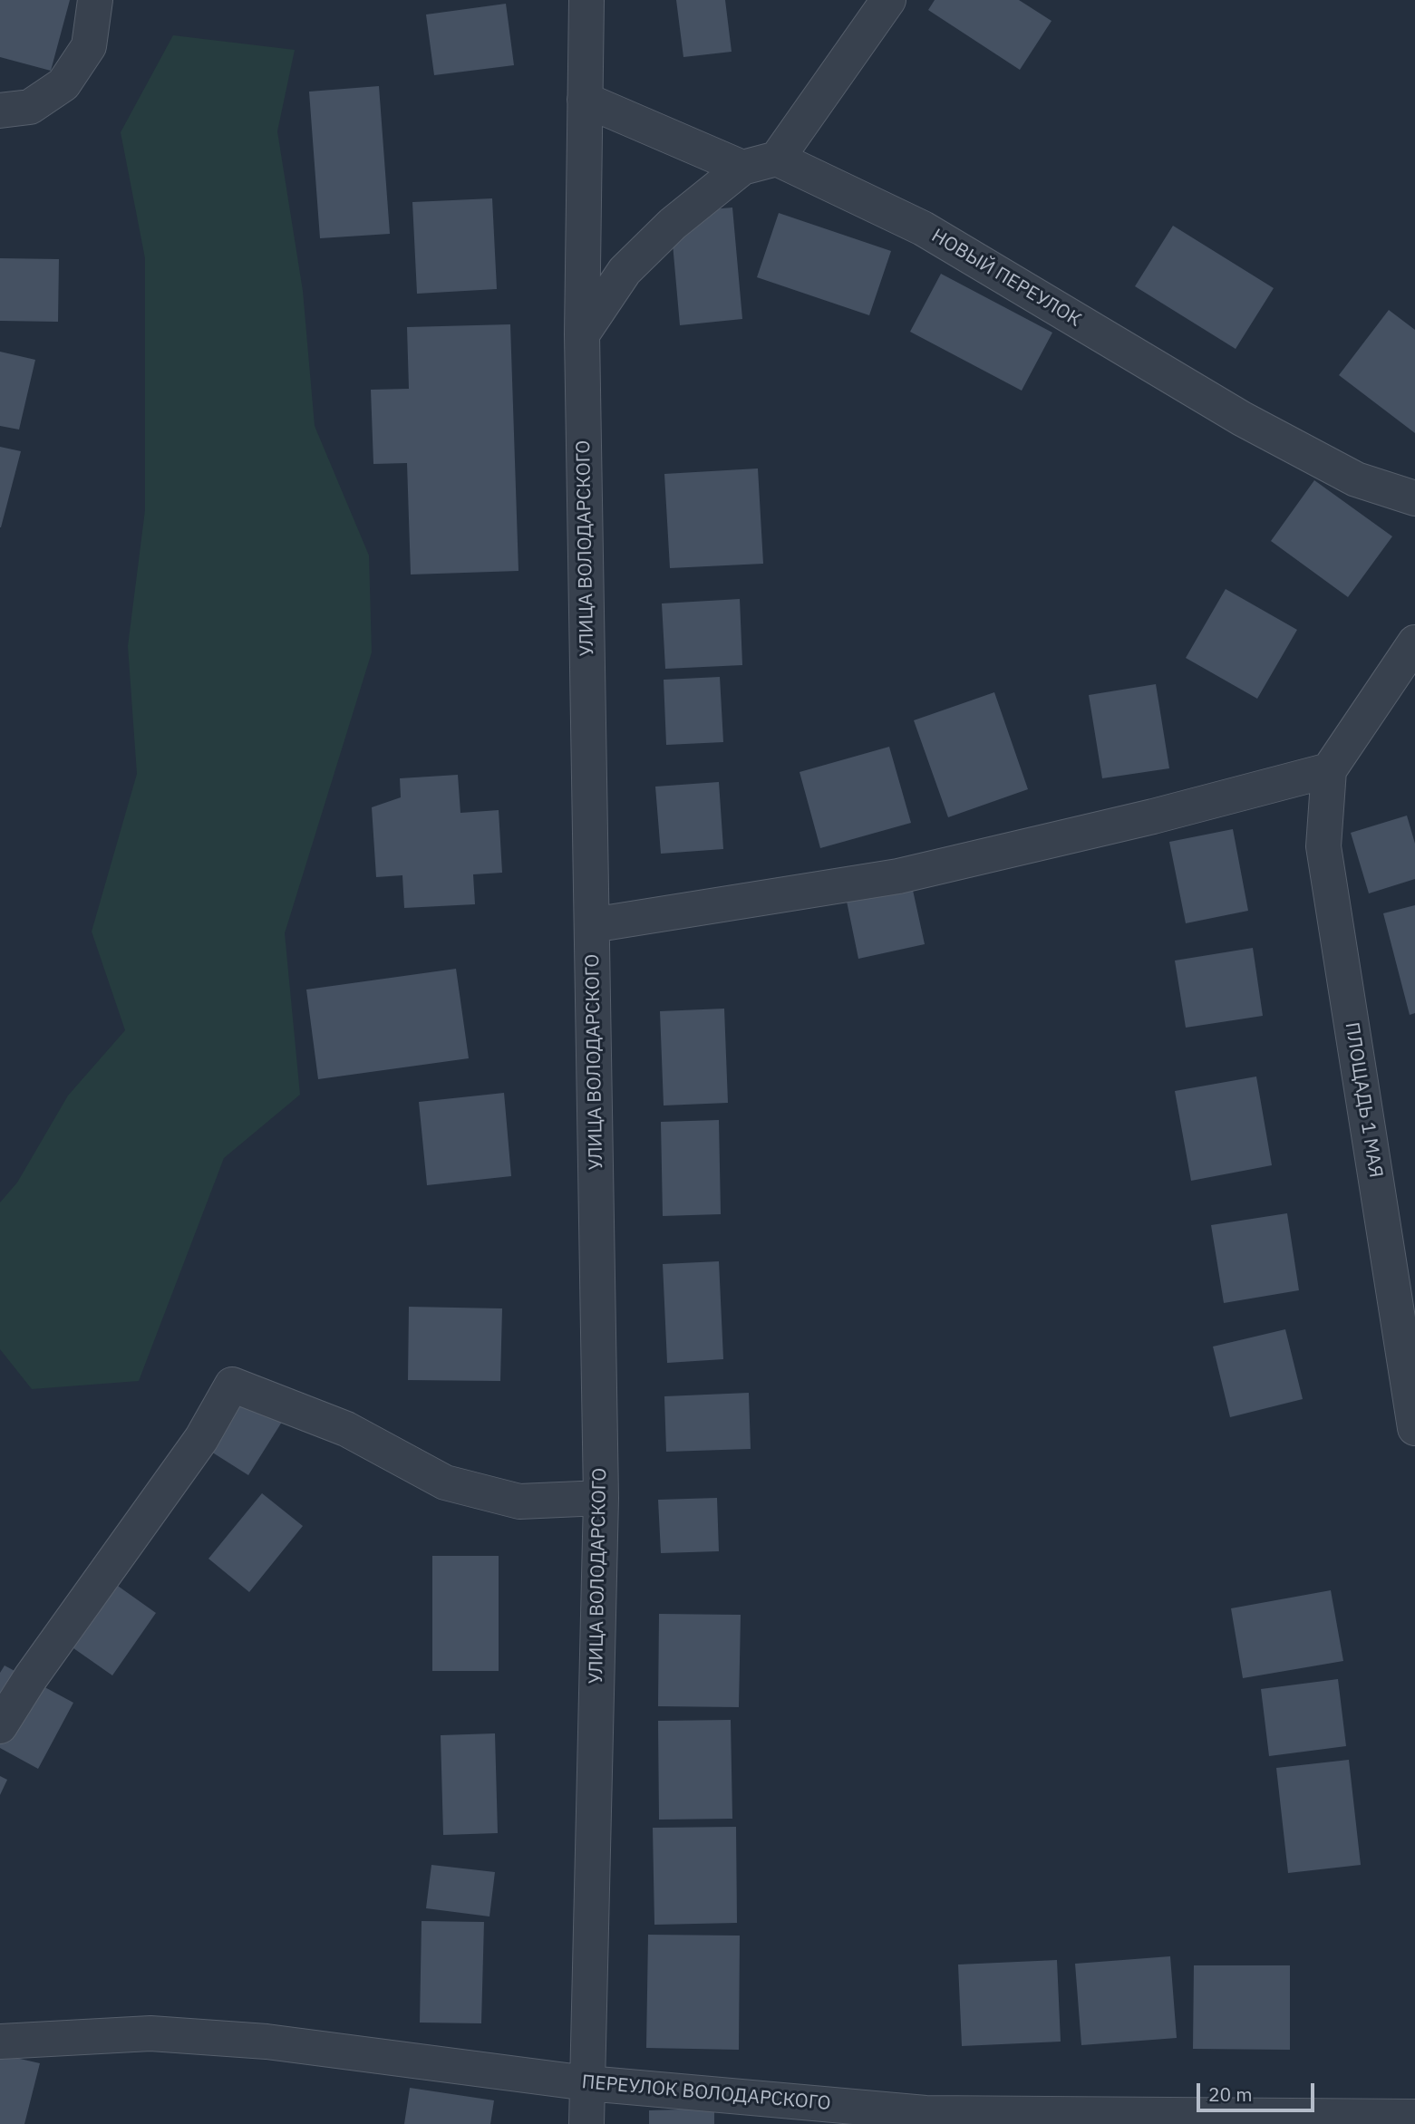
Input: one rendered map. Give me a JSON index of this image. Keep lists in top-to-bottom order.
{
  "streets": {
    "street": [
      "НОВЫЙ ПЕРЕУЛОК",
      "УЛИЦА ВОЛОДАРСКОГО",
      "ПЛОЩАДЬ 1 МАЯ",
      "ПЕРЕУЛОК ВОЛОДАРСКОГО"
    ]
  },
  "crossings": [
    ["УЛИЦА ВОЛОДАРСКОГО", "ПЕРЕУЛОК ВОЛОДАРСКОГО"]
  ],
  "scale_bar": "20 m"
}
